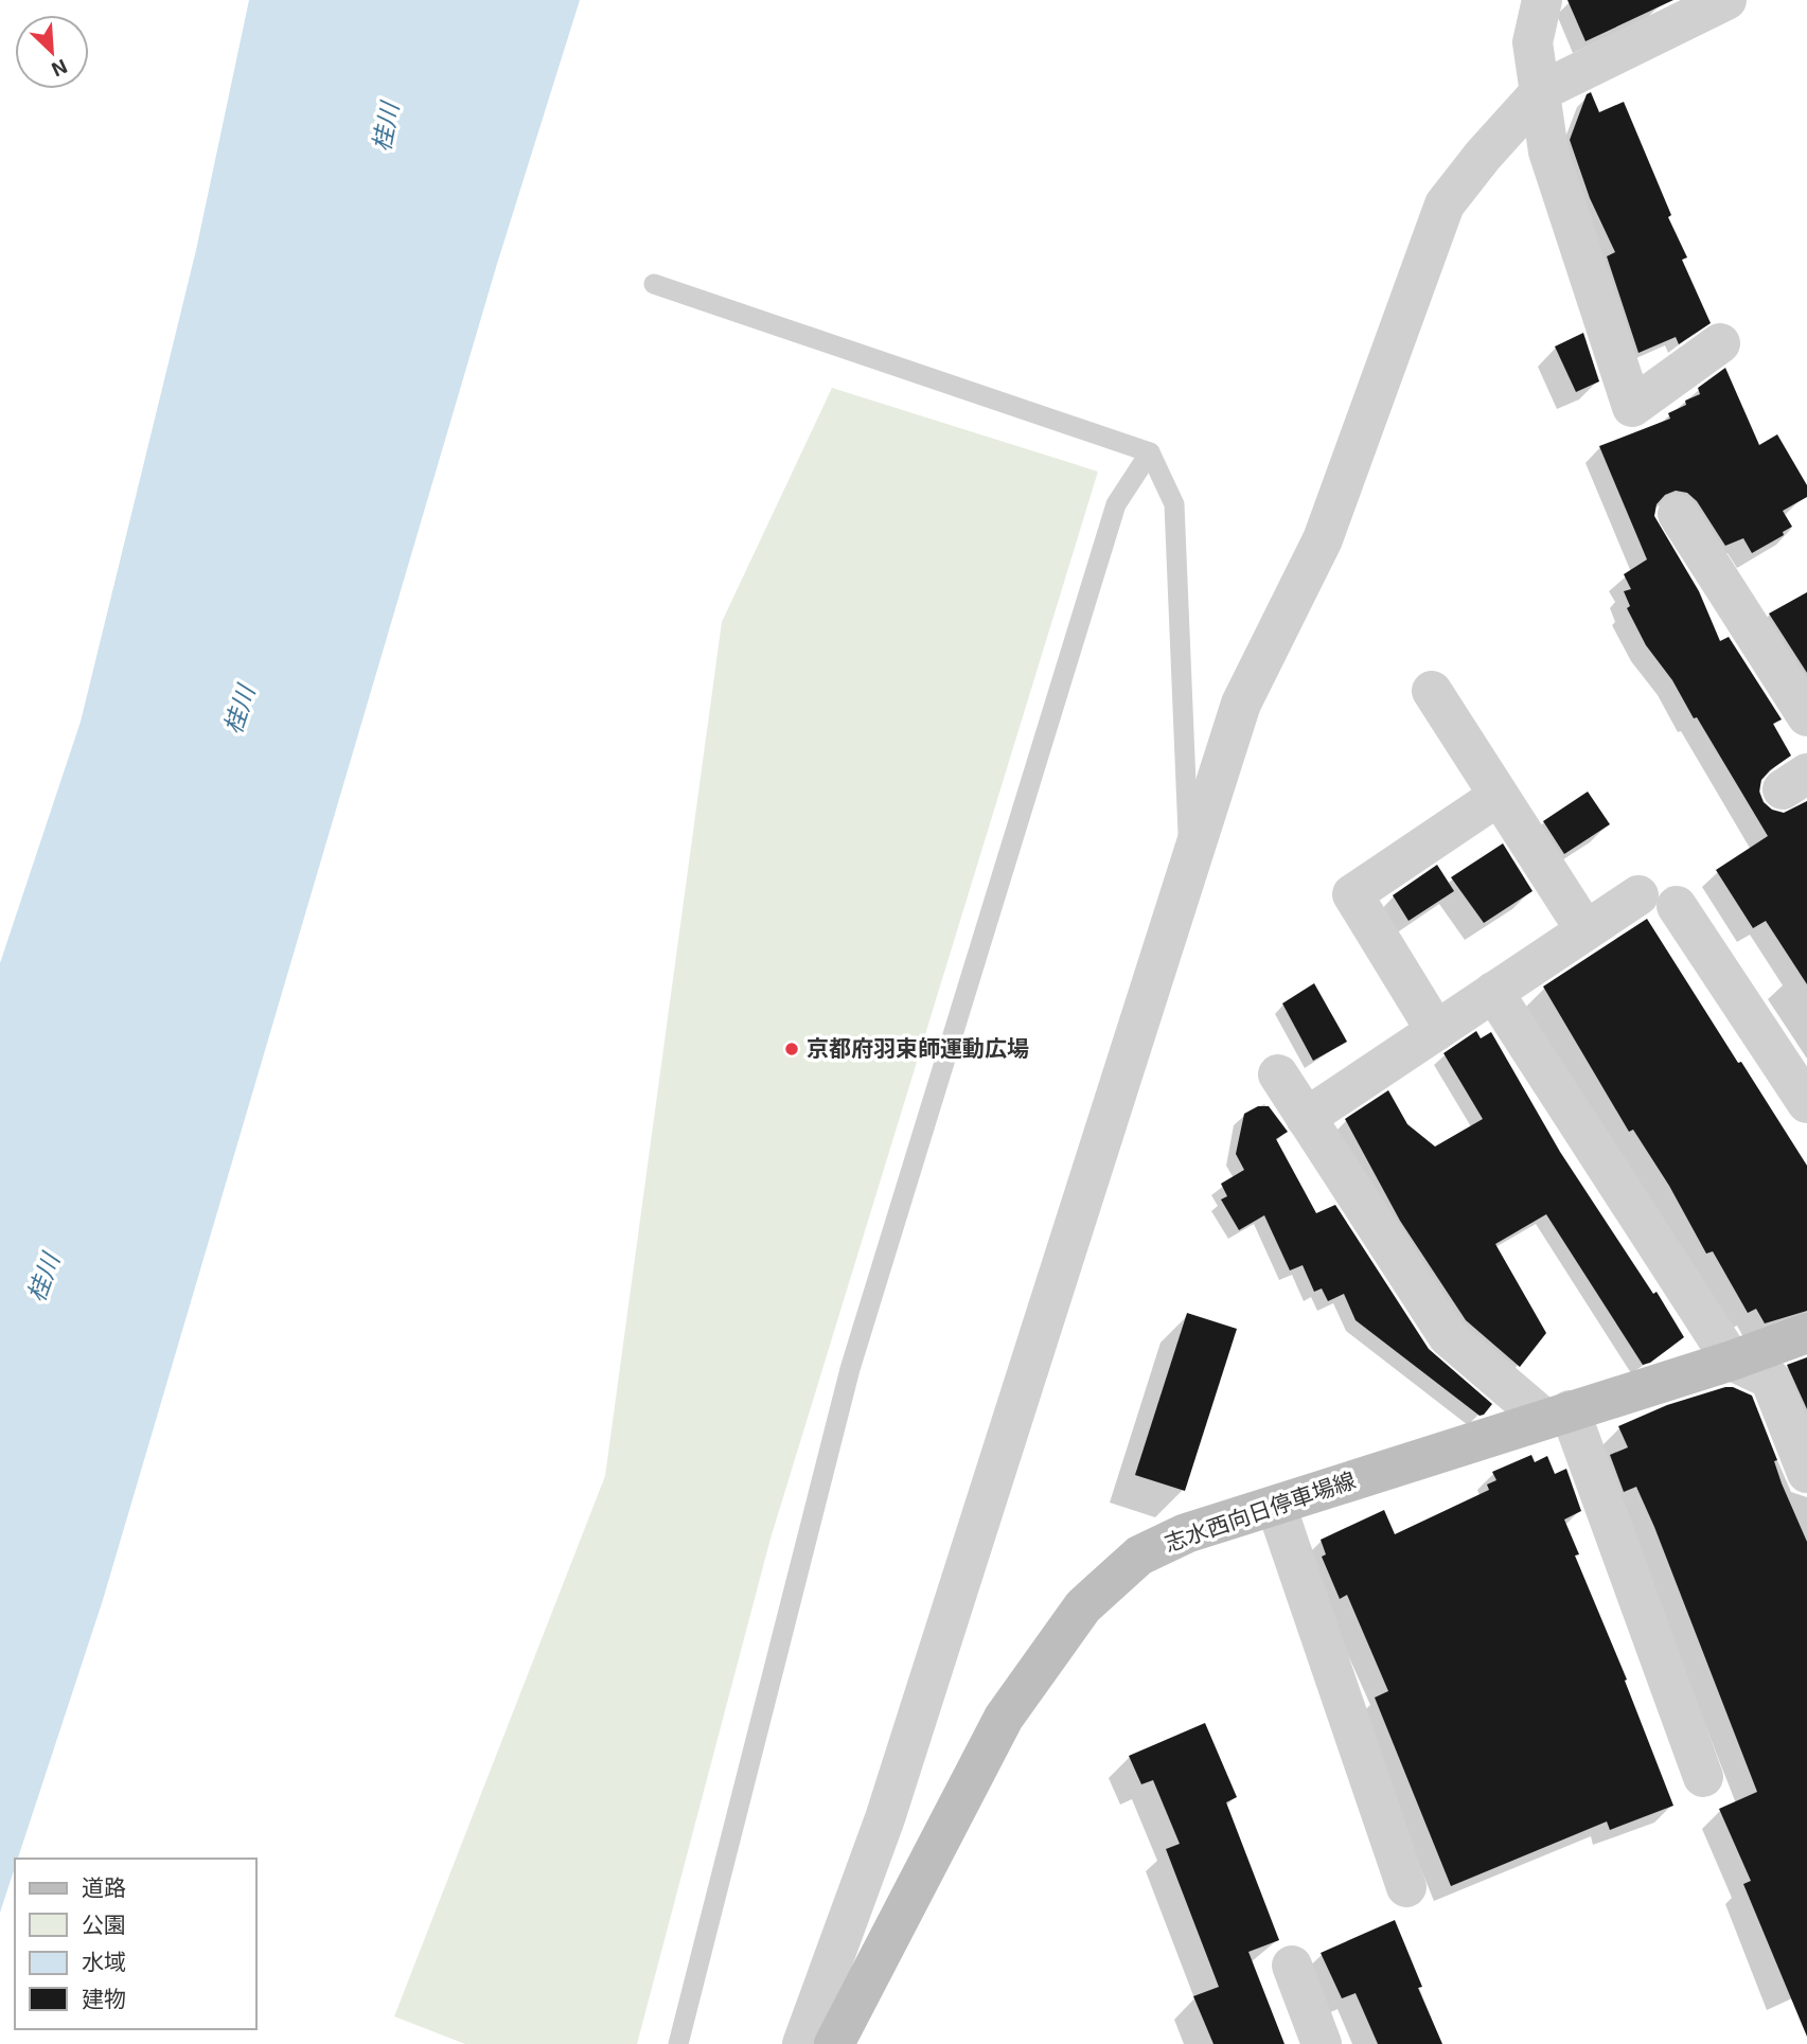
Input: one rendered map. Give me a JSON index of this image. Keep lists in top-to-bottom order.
{
  "streets": {
    "main road": ["志水西向日停車場線"]
  },
  "water": ["桂川"],
  "places": ["京都府羽束師運動広場"],
  "legend": [
    "道路",
    "公園",
    "水域",
    "建物"
  ],
  "north": "bottom right"
}
